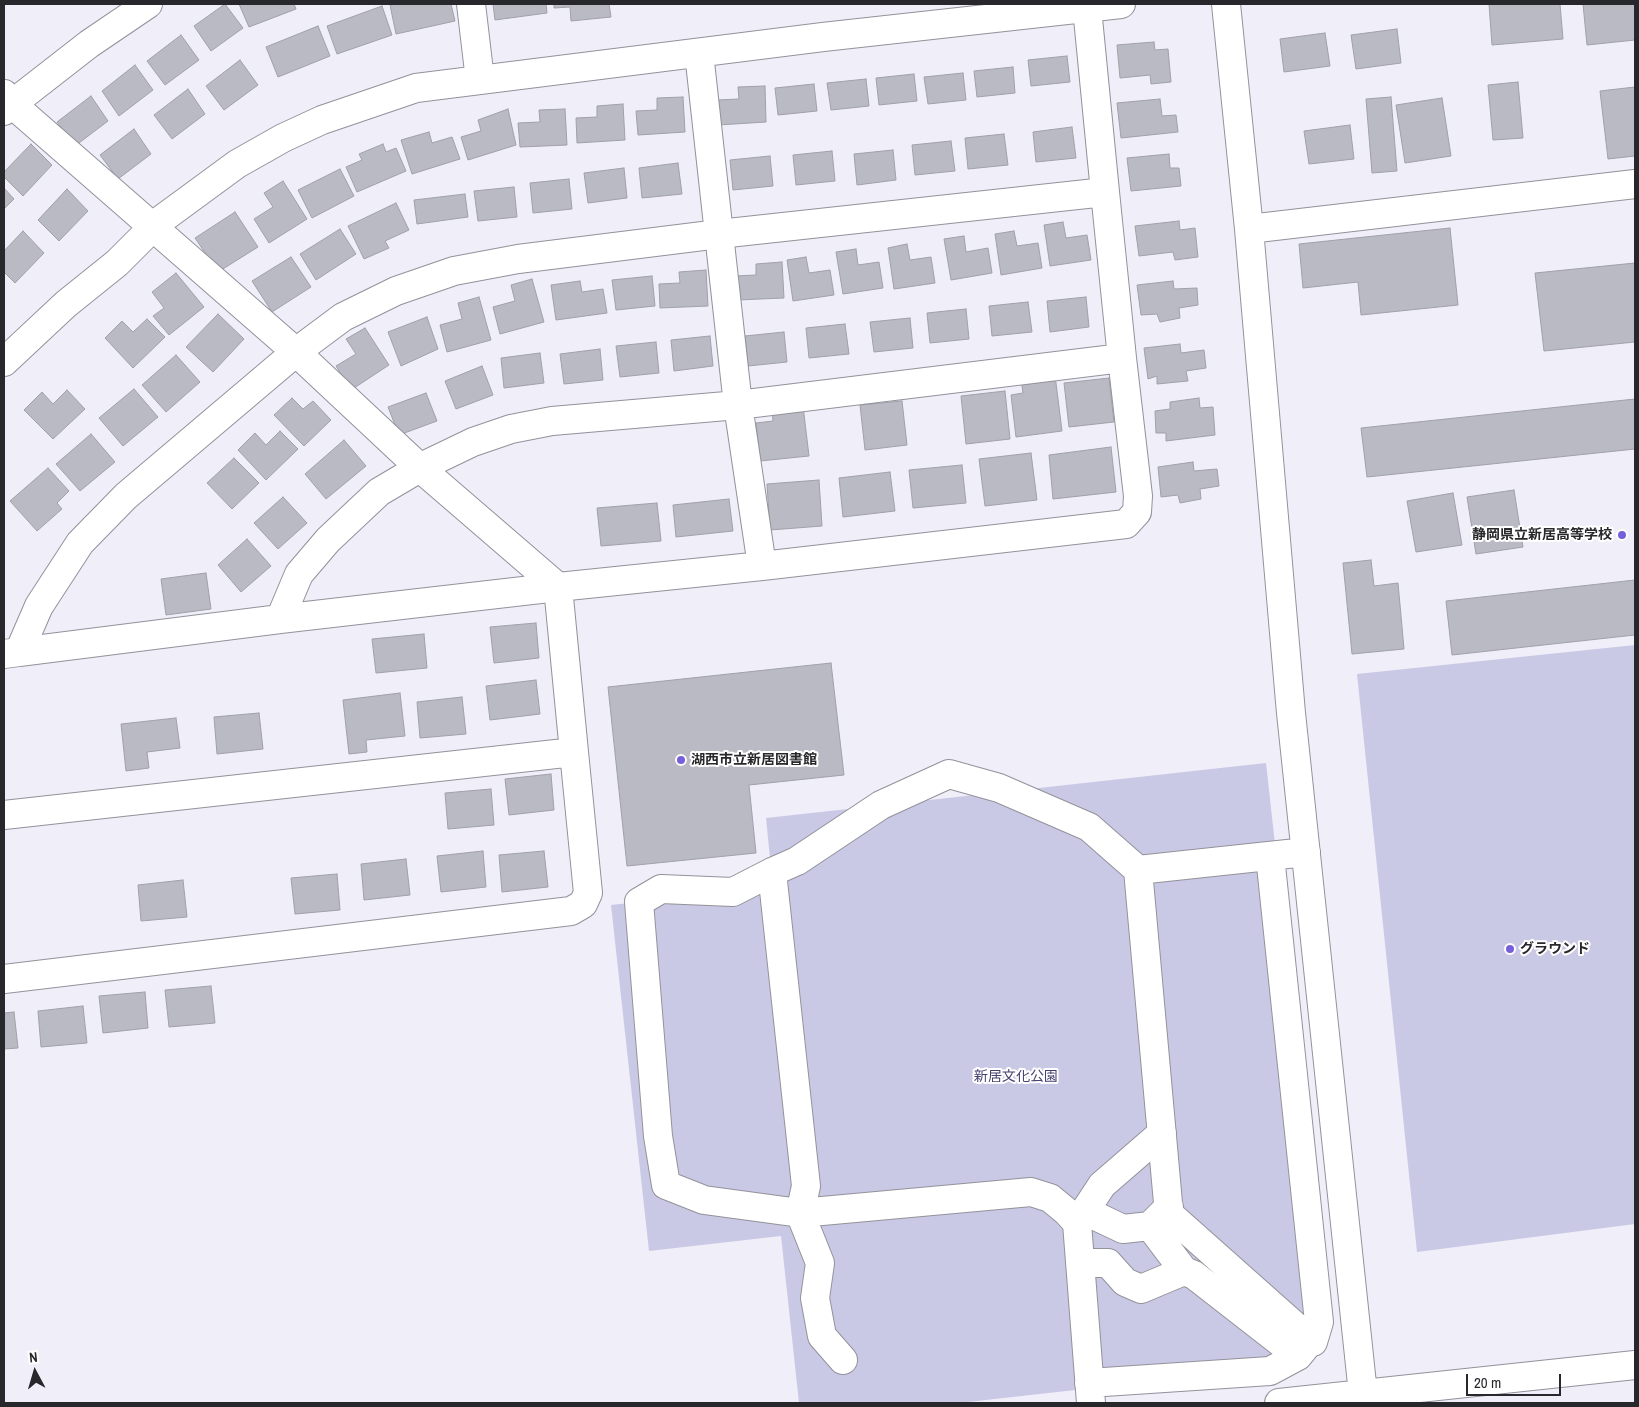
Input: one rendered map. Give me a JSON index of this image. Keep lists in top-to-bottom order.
{
  "parks": ["新居文化公園"],
  "places": ["静岡県立新居高等学校", "湖西市立新居図書館", "グラウンド"],
  "scale_bar": "20 m",
  "north": "top"
}
